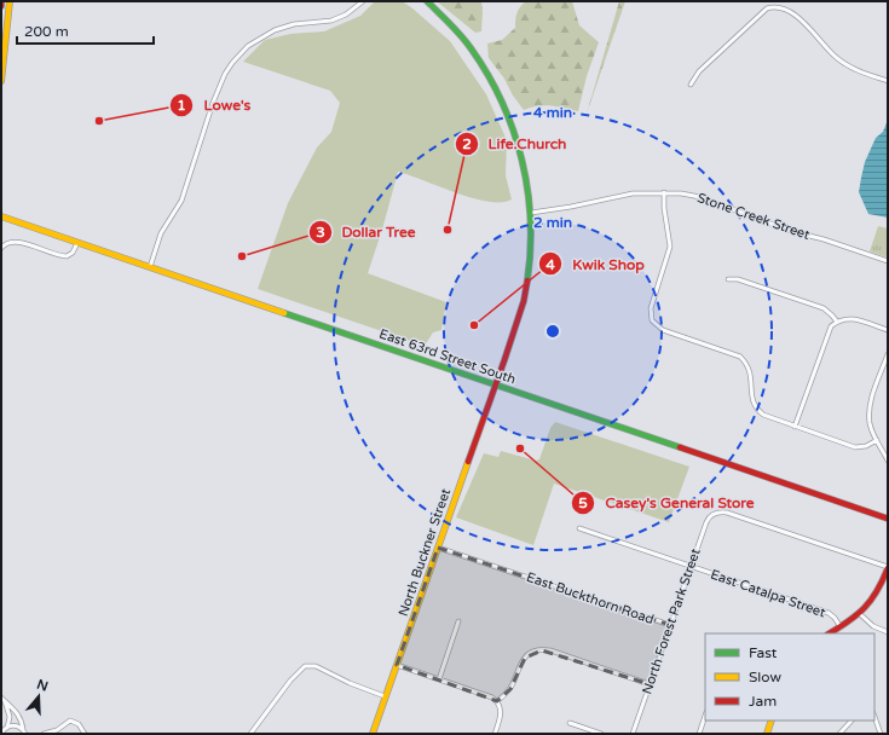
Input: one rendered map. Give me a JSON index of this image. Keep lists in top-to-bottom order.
{
  "streets": {
    "main road": ["East 63rd Street South", "North Buckner Street"],
    "street": [
      "Stone Creek Street",
      "East Catalpa Street",
      "East Buckthorn Road",
      "North Forest Park Street"
    ]
  },
  "crossings": [
    ["Stone Creek Street", "North Buckner Street"],
    ["East 63rd Street South", "North Buckner Street"],
    ["North Buckner Street", "East Buckthorn Road"],
    ["East Catalpa Street", "North Forest Park Street"],
    ["East Buckthorn Road", "North Forest Park Street"]
  ],
  "places": [
    "Lowe's",
    "Life.Church",
    "Dollar Tree",
    "Kwik Shop",
    "Casey's General Store"
  ],
  "legend": ["Fast", "Slow", "Jam"],
  "scale_bar": "200 m",
  "north": "top",
  "rings": ["4 min", "2 min"]
}
